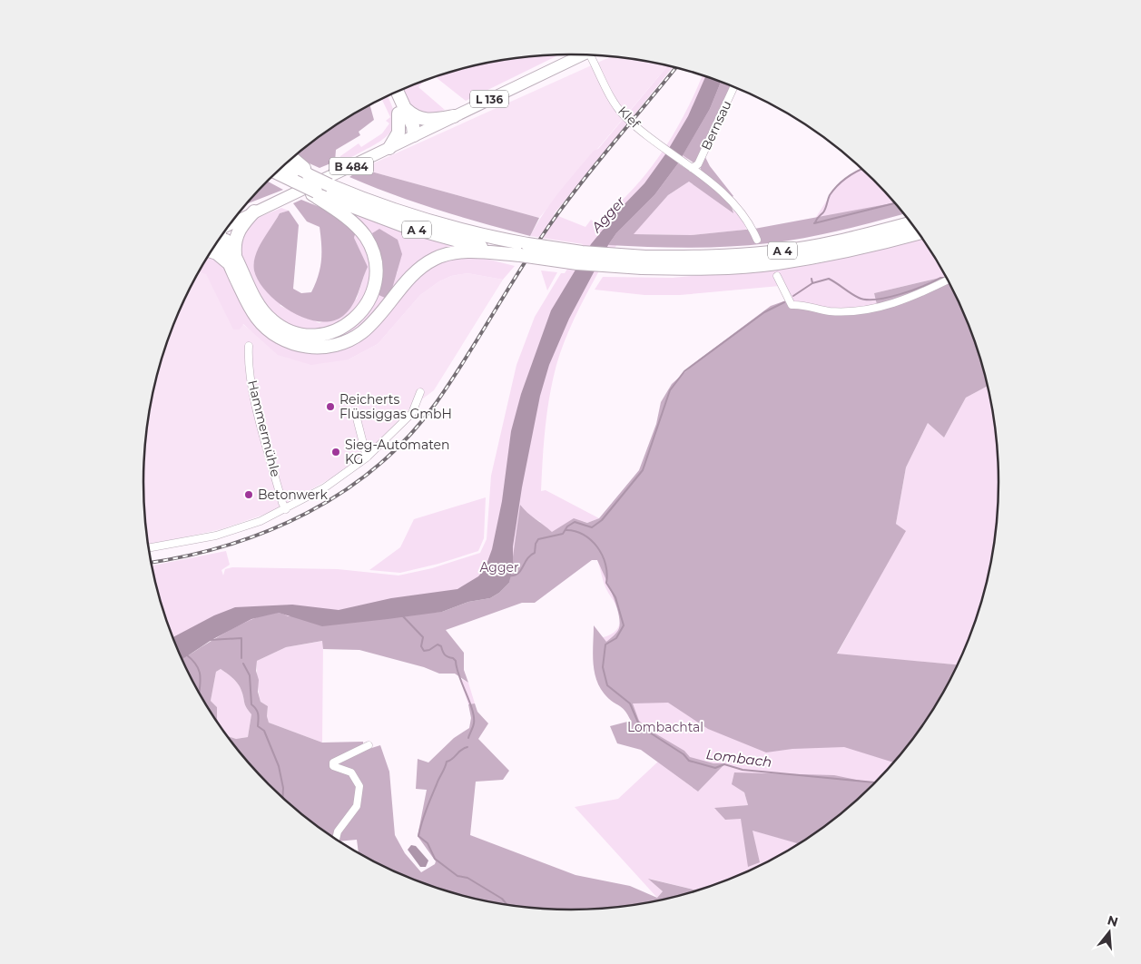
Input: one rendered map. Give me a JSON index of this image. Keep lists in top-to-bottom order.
{
  "streets": {
    "highway": ["A 4"],
    "main road": ["L 136", "B 484"],
    "street": ["Klef", "Bernsau", "Hammermühle"]
  },
  "crossings": [
    ["L 136", "B 484"],
    ["Klef", "Bernsau"]
  ],
  "water": ["Agger", "Lombach"],
  "parks": ["Agger", "Lombachtal"],
  "places": ["Reicherts Flüssiggas GmbH", "Sieg-Automaten KG", "Betonwerk"],
  "north": "top"
}
